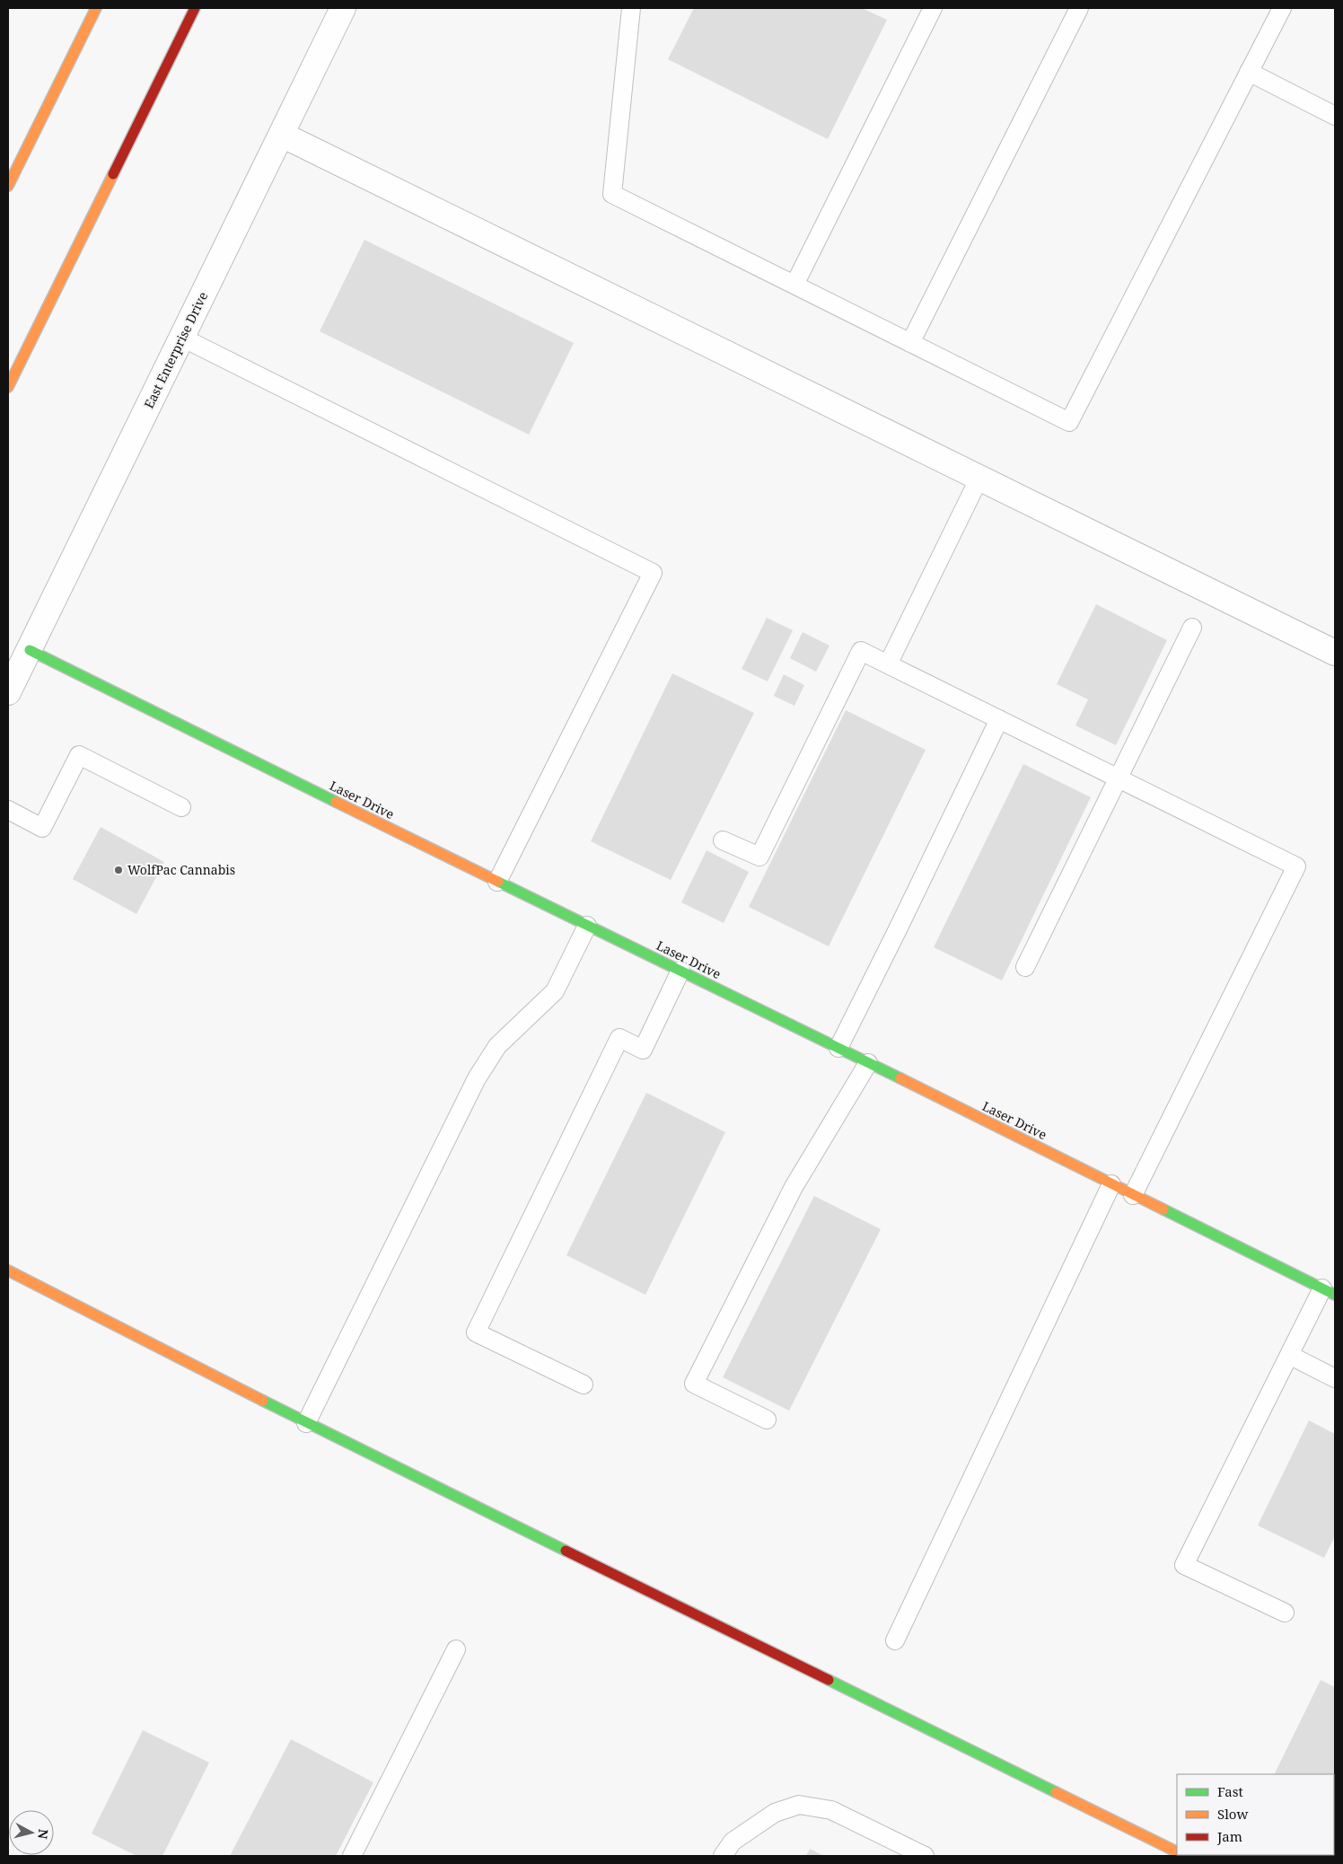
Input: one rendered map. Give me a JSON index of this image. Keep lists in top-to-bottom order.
{
  "streets": {
    "main road": ["Laser Drive"],
    "street": ["East Enterprise Drive"]
  },
  "crossings": [
    ["East Enterprise Drive", "Laser Drive"]
  ],
  "places": ["WolfPac Cannabis"],
  "legend": ["Fast", "Slow", "Jam"],
  "north": "right"
}
